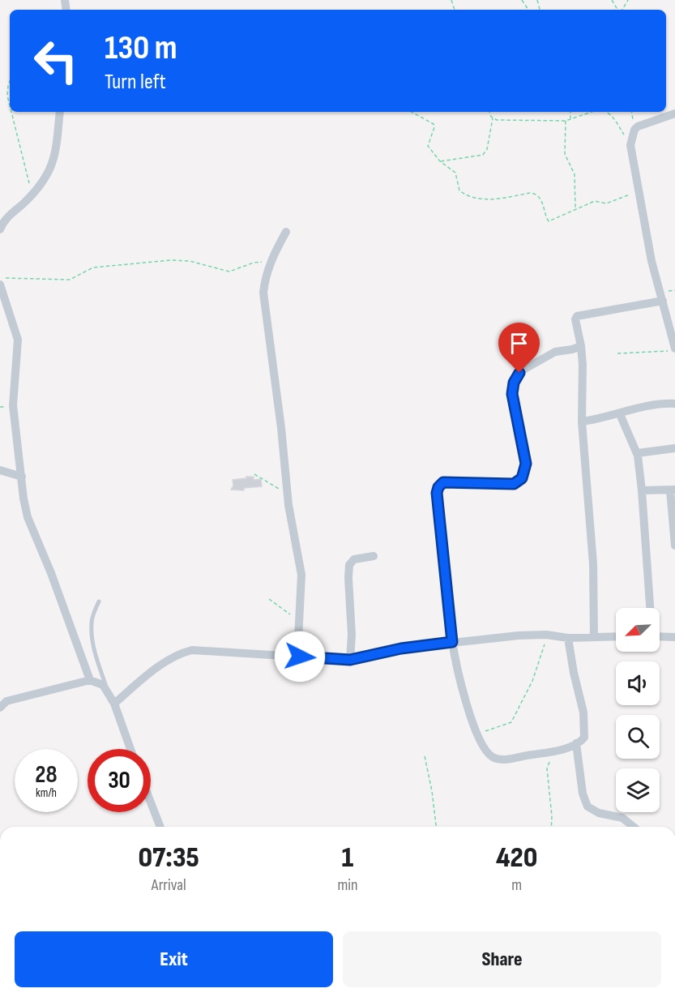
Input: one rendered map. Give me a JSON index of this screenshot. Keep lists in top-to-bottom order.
{
  "north": "bottom left",
  "page": {
    "turn": ["130 m", "Turn left"],
    "speed": "28 km/h",
    "limit": "30",
    "eta": [
      "07:35",
      "Arrival",
      "1",
      "min",
      "420",
      "m"
    ],
    "buttons": ["Exit", "Share"]
  }
}
